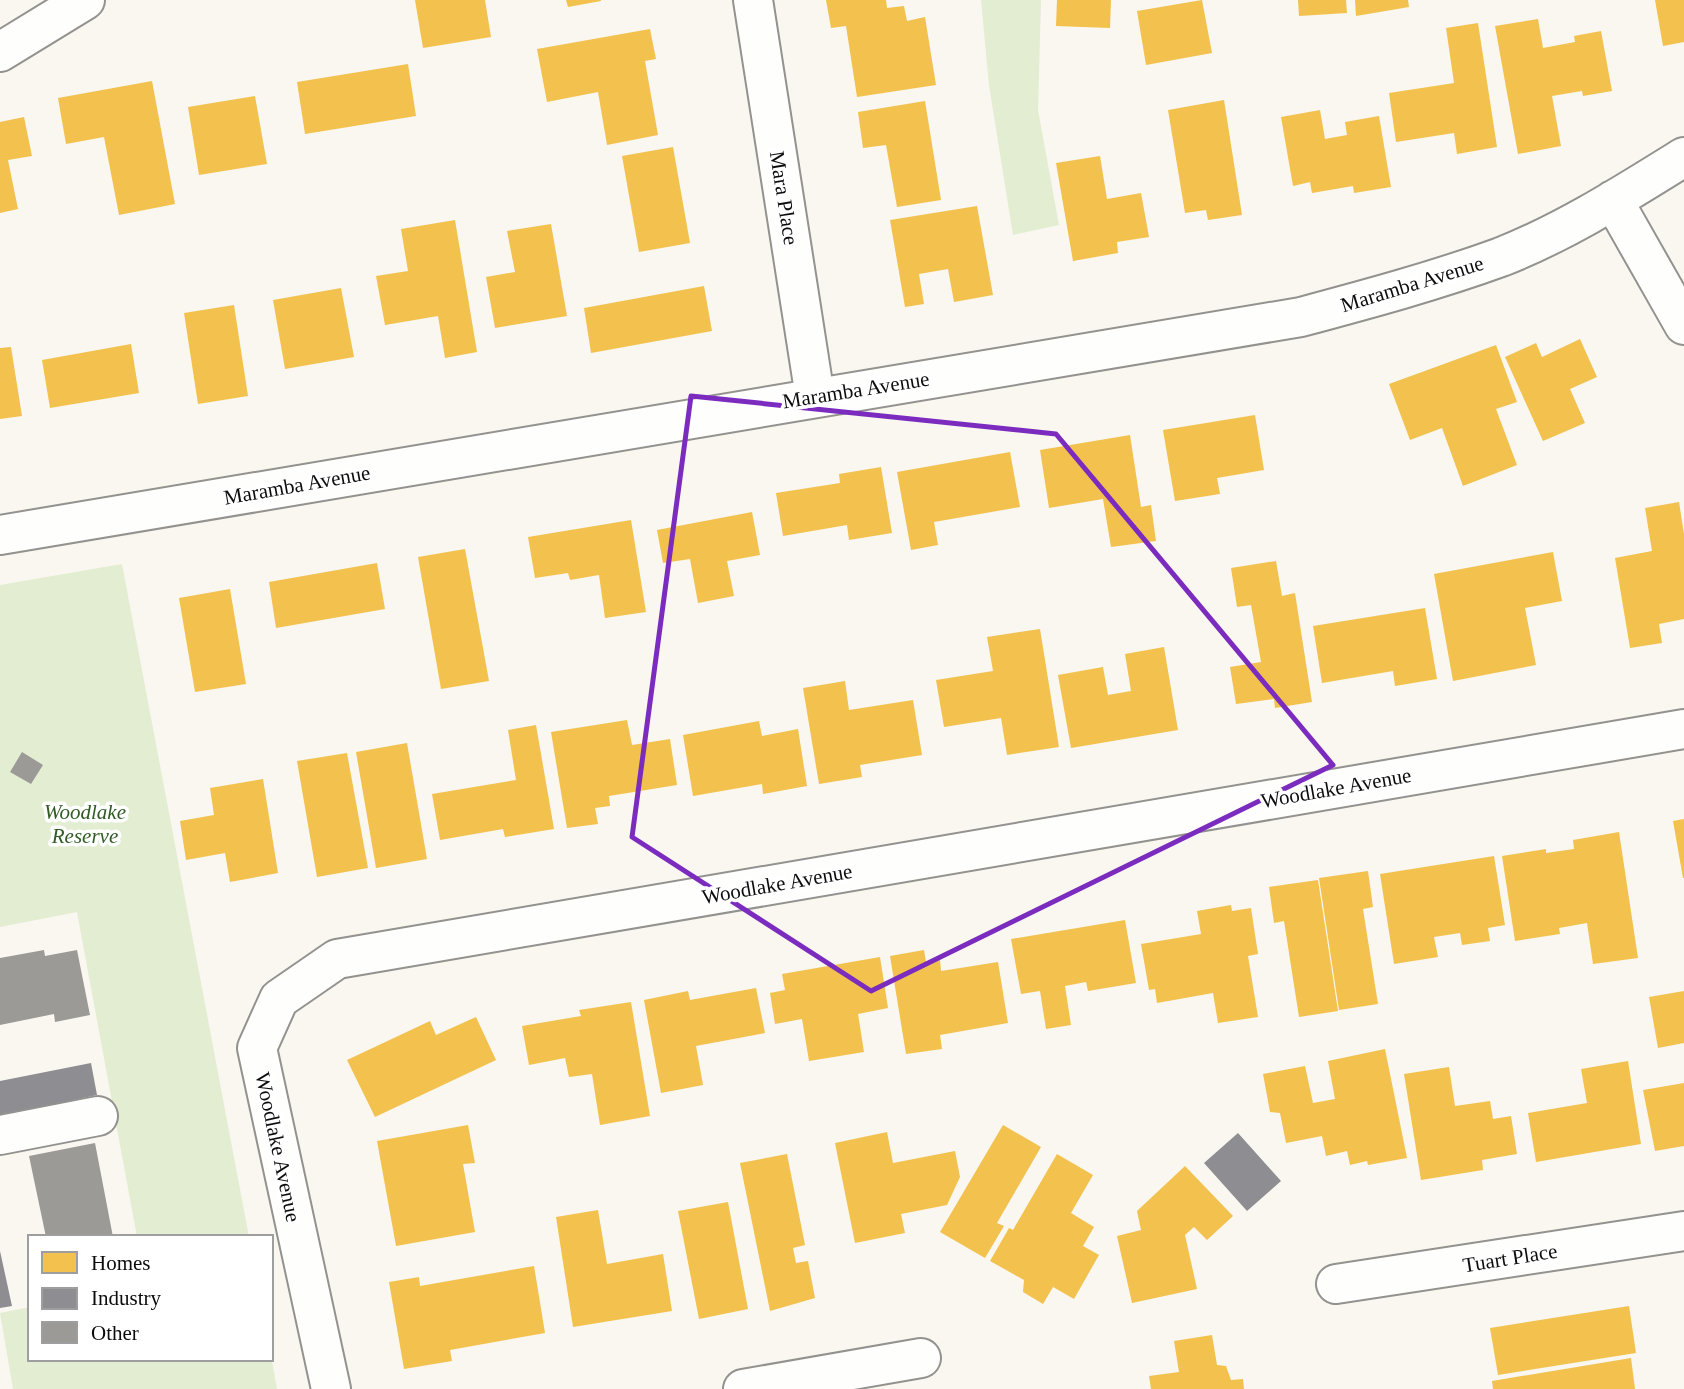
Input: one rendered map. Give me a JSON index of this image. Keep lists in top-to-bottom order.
{
  "streets": {
    "street": [
      "Mara Place",
      "Maramba Avenue",
      "Woodlake Avenue",
      "Tuart Place"
    ]
  },
  "crossings": [
    ["Mara Place", "Maramba Avenue"]
  ],
  "parks": ["Woodlake Reserve"],
  "legend": ["Homes", "Industry", "Other"]
}
